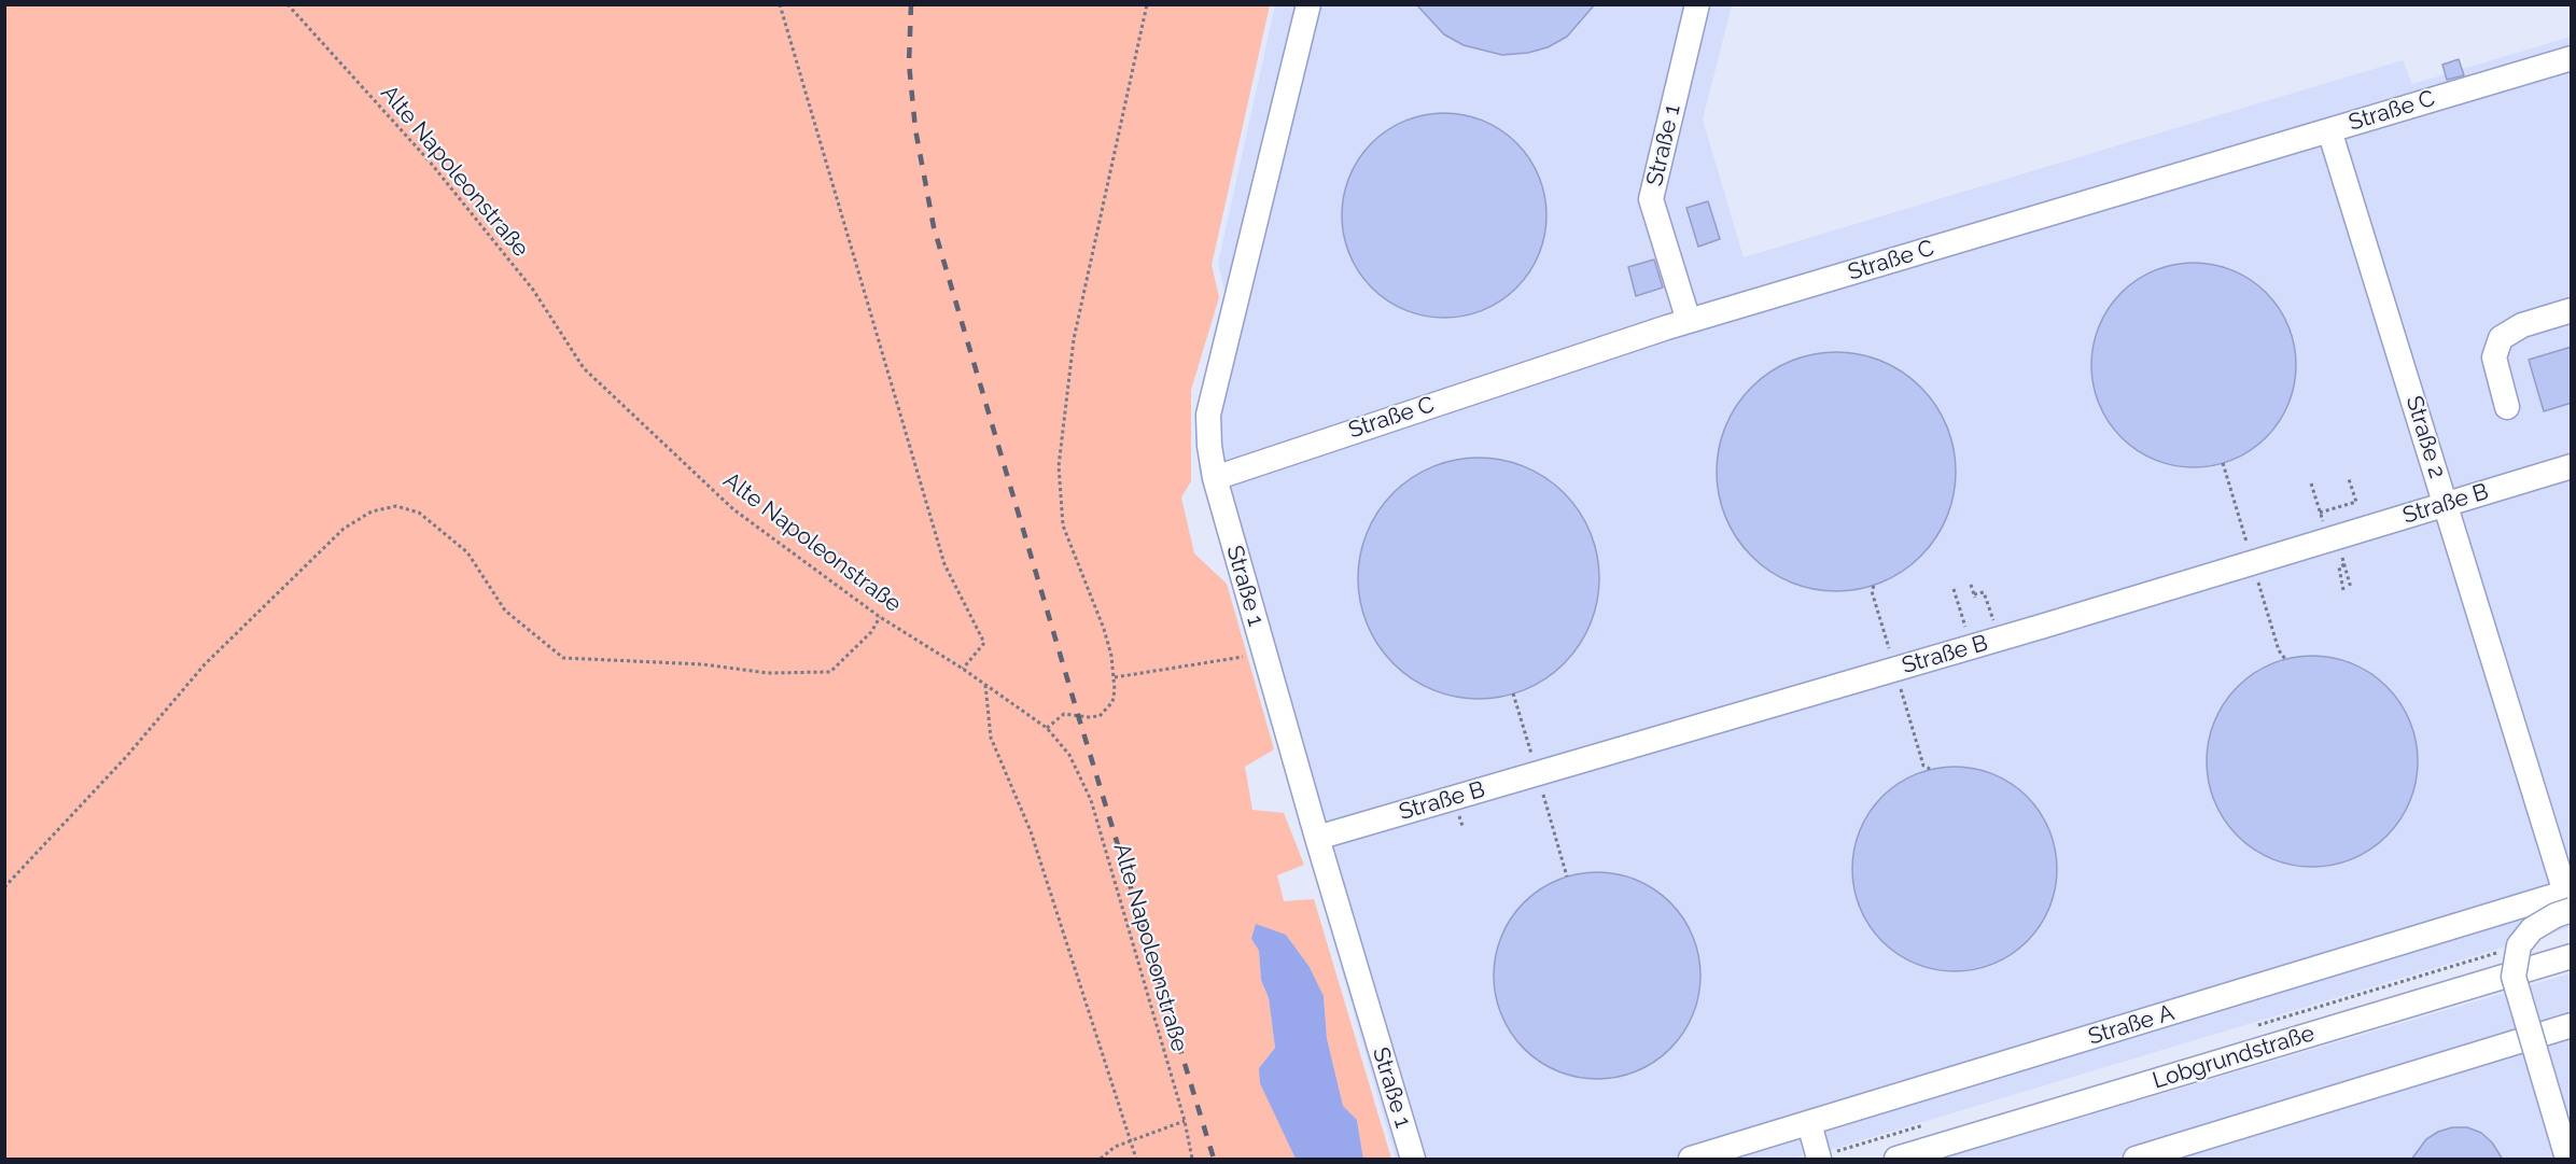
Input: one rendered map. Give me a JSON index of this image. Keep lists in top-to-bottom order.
{
  "streets": {
    "street": [
      "Straße C",
      "Straße 1",
      "Straße 2",
      "Straße B",
      "Straße A",
      "Lobgrundstraße"
    ],
    "path": ["Alte Napoleonstraße"]
  },
  "crossings": [
    ["Straße C", "Straße 1"],
    ["Straße C", "Straße 2"],
    ["Straße 1", "Straße B"],
    ["Straße 2", "Straße B"],
    ["Straße 2", "Straße A"]
  ]
}
